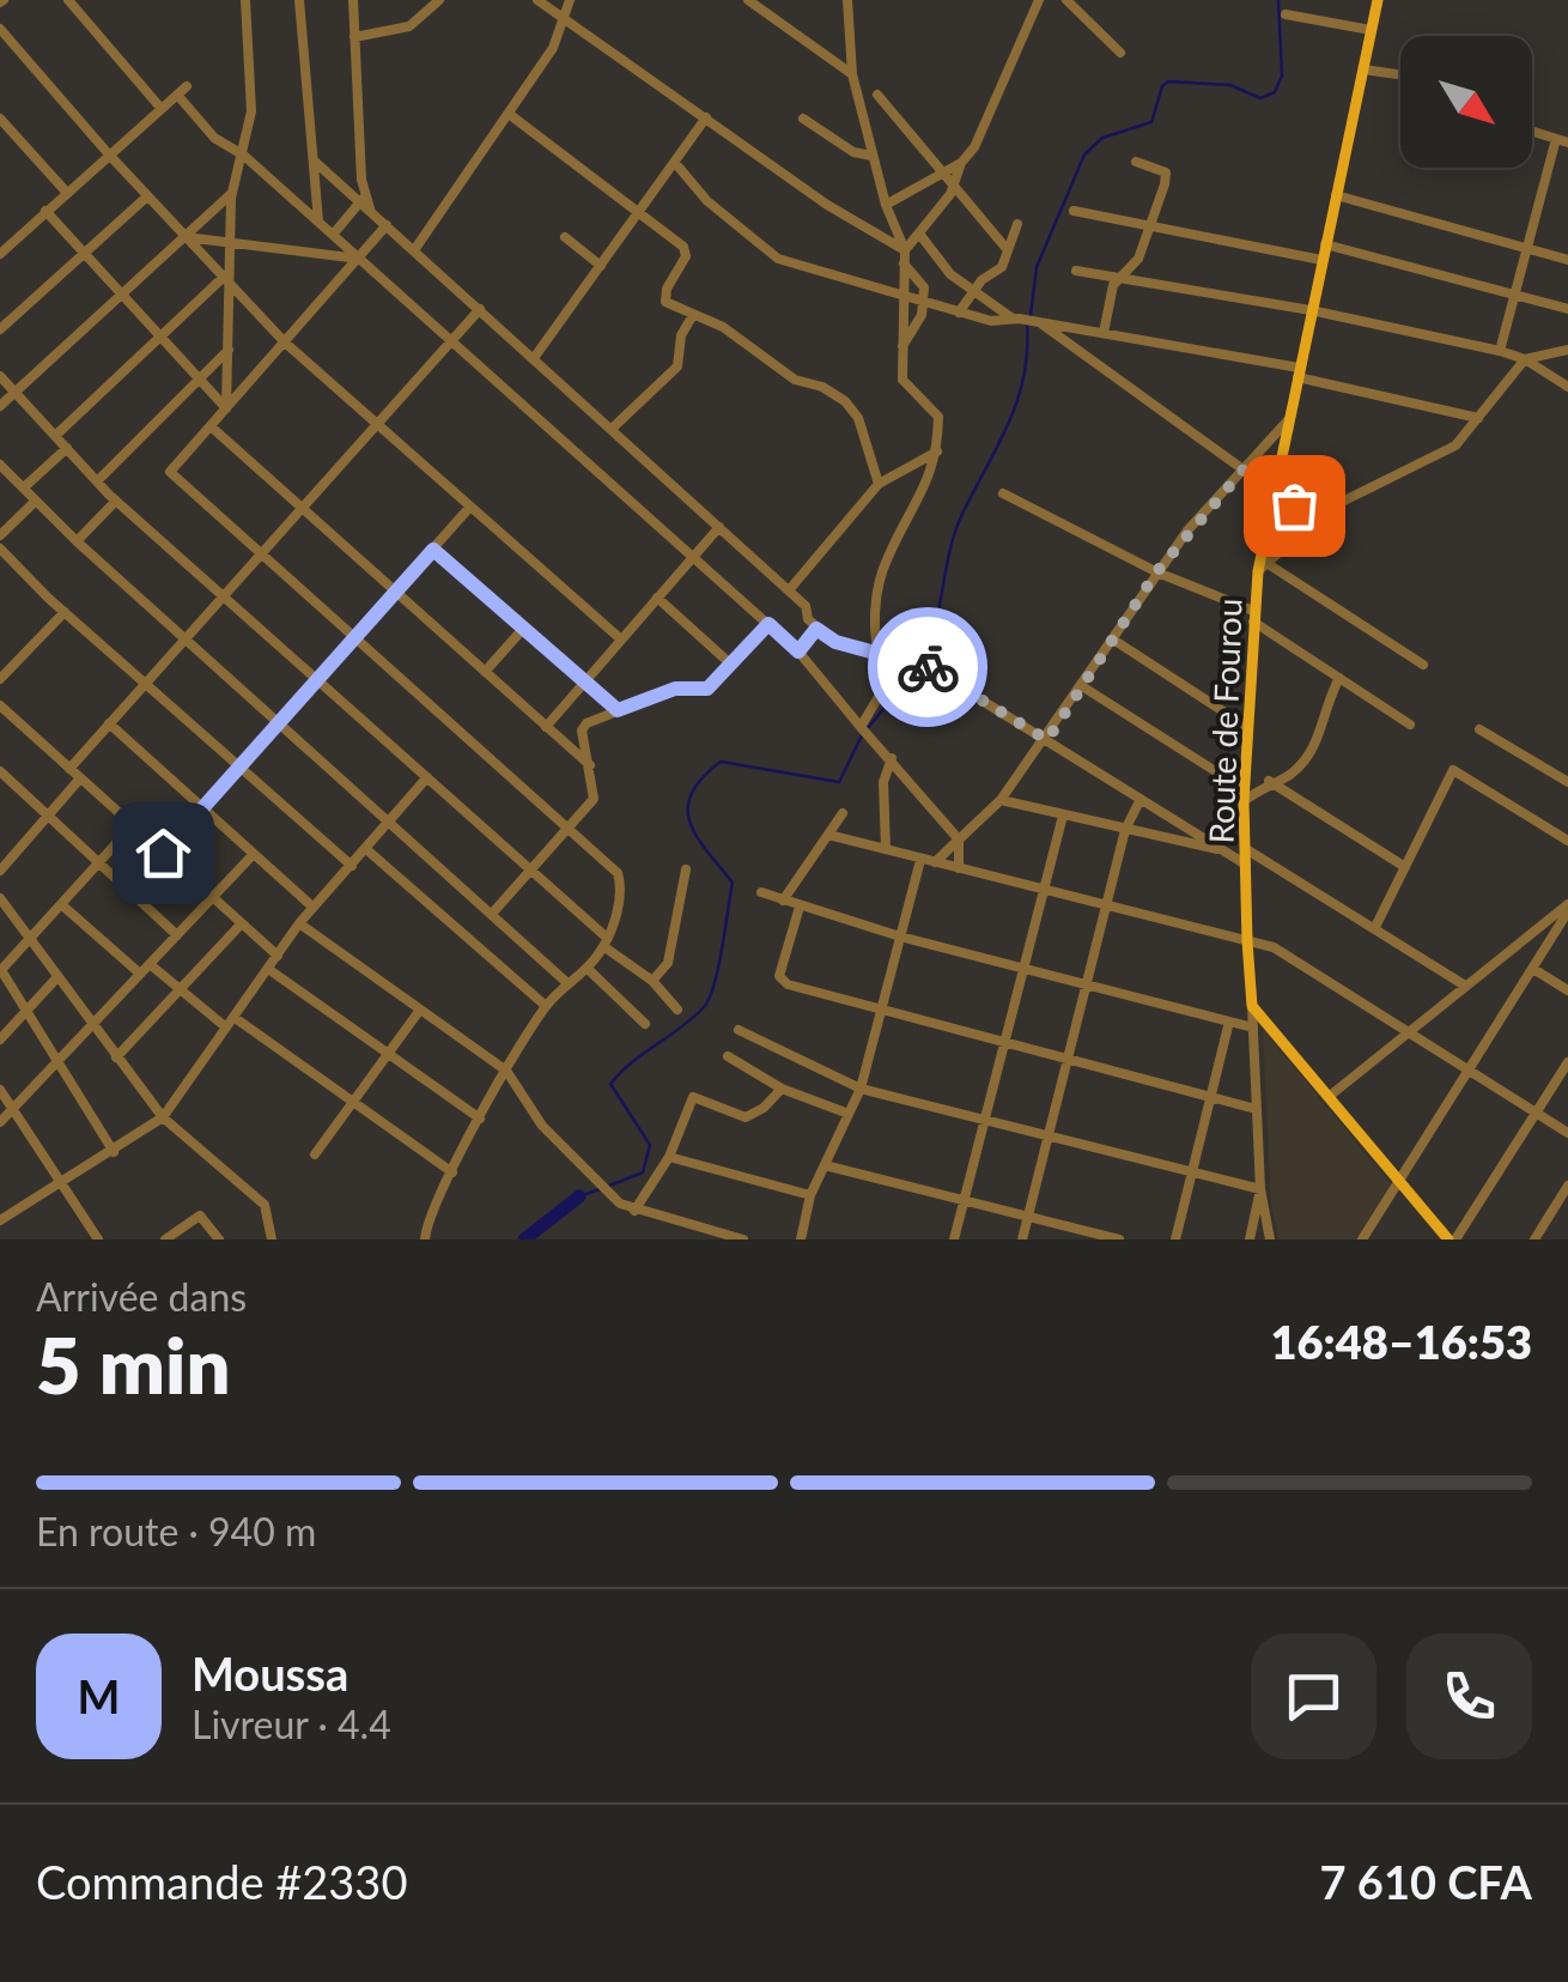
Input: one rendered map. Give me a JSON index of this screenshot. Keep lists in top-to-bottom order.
{
  "streets": {
    "main road": ["Route de Fourou"]
  },
  "north": "bottom right",
  "page": {
    "heading": ["5 min", "Arrivée dans", "16:48–16:53"],
    "panel": [
      "Moussa",
      "Livreur · 4.4",
      "Commande #2330",
      "7 610 CFA"
    ],
    "bar": "En route · 940 m",
    "round": "M"
  }
}
